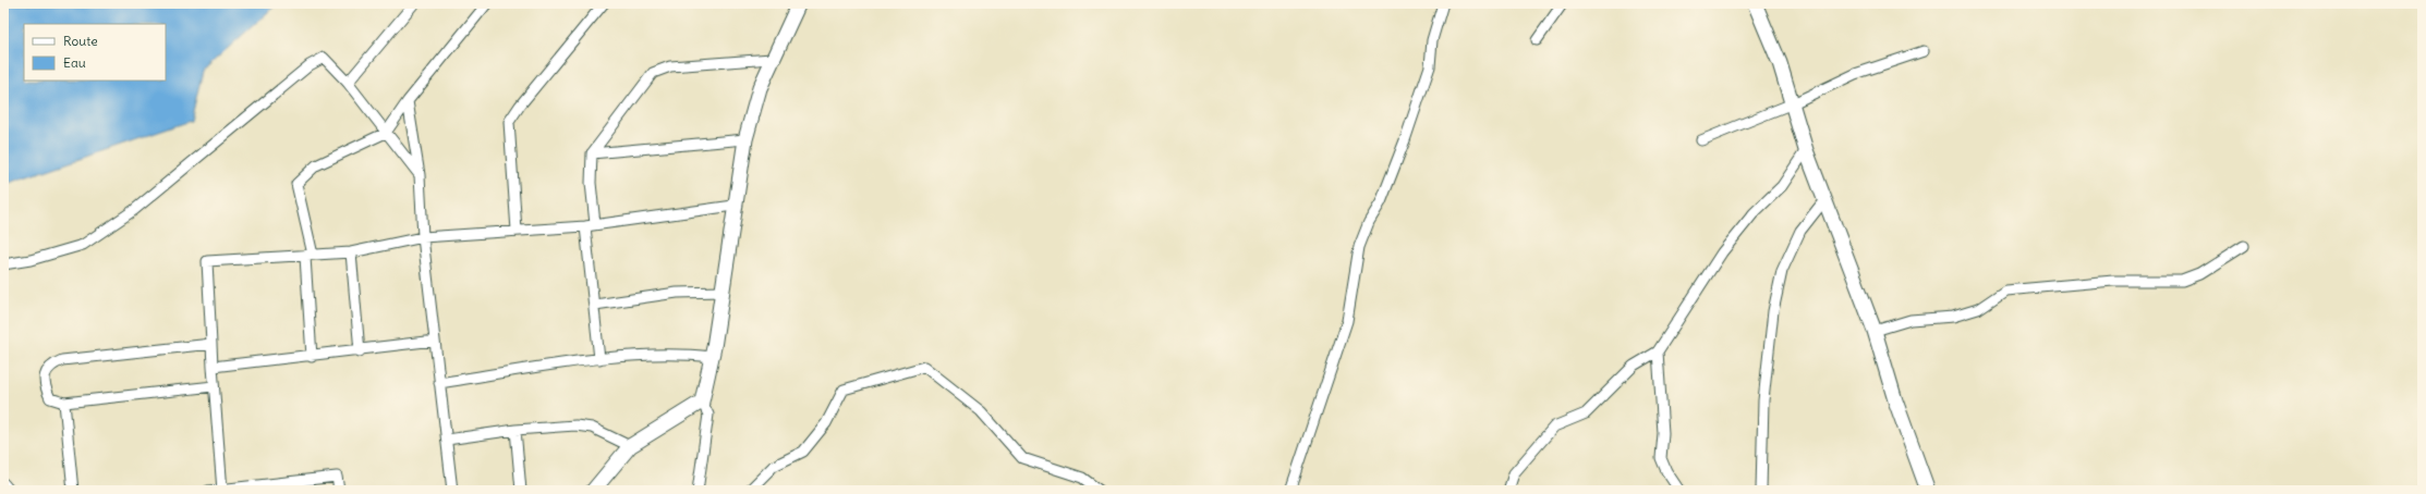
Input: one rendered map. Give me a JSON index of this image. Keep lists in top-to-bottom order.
{
  "legend": ["Route", "Eau"]
}
